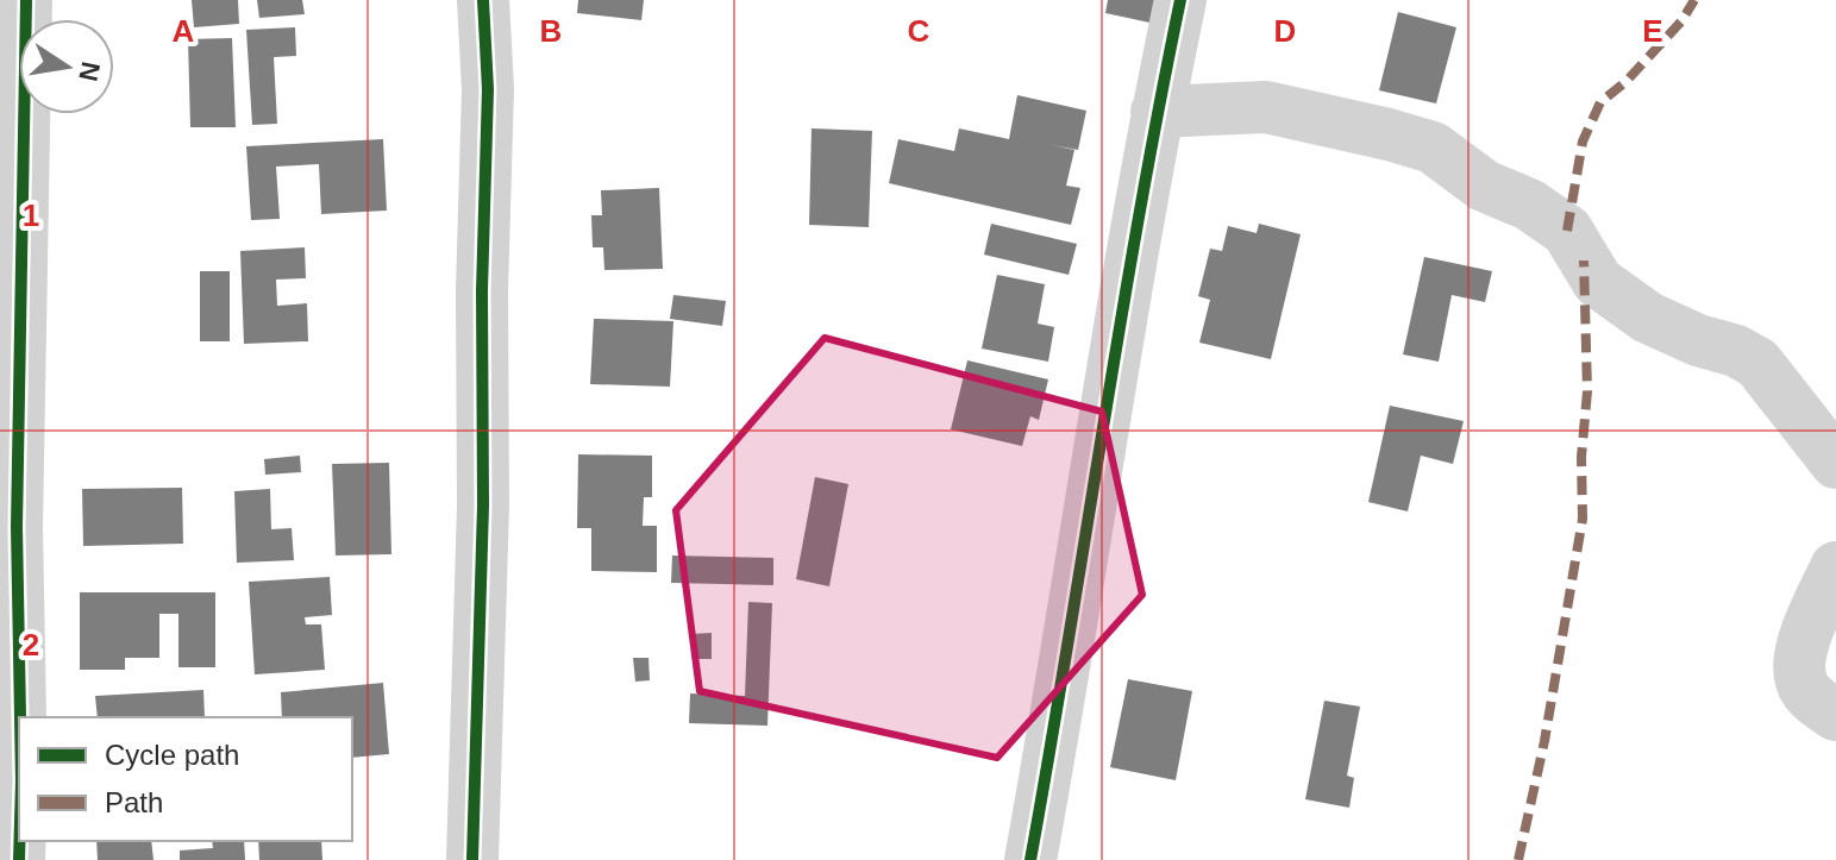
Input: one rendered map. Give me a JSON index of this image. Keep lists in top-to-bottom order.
{
  "legend": ["Cycle path", "Path"],
  "north": "right",
  "grid": {
    "columns": [
      "A",
      "B",
      "C",
      "D",
      "E"
    ],
    "rows": ["1", "2"]
  }
}
